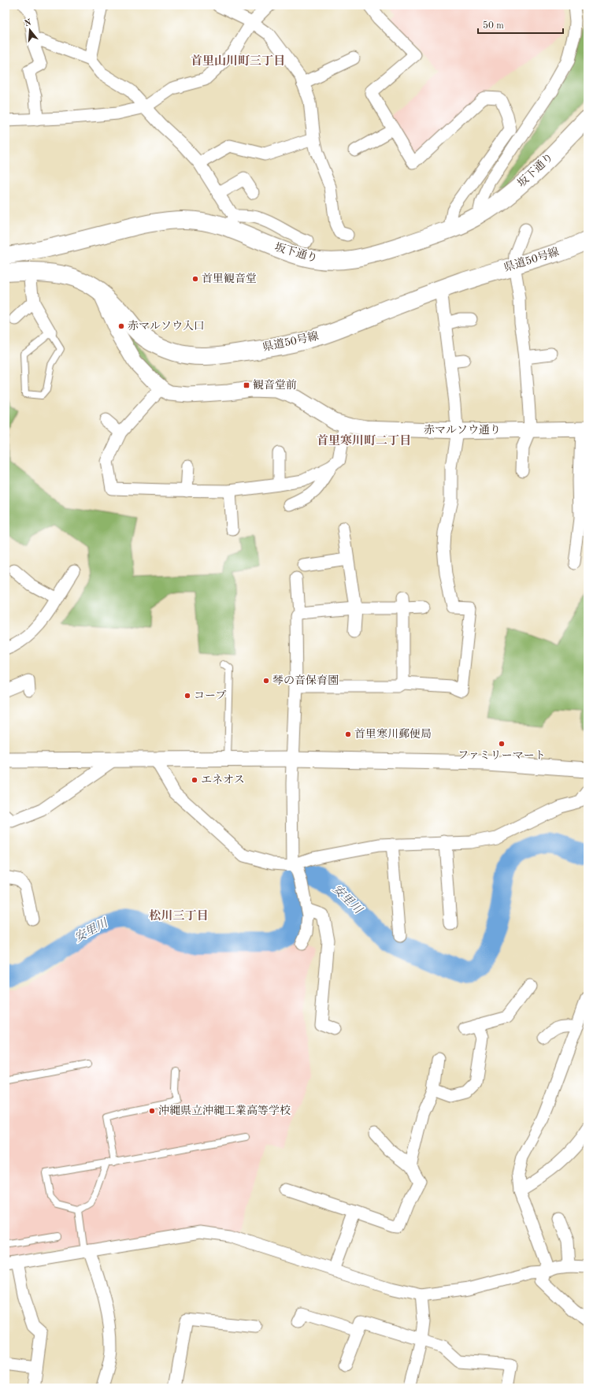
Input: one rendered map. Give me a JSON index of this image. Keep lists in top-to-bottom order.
{
  "streets": {
    "main road": ["坂下通り", "県道50号線"],
    "street": ["赤マルソウ通り"]
  },
  "crossings": [
    ["県道50号線", "赤マルソウ通り"]
  ],
  "districts": ["首里山川町三丁目", "首里寒川町二丁目", "松川三丁目"],
  "water": ["安里川"],
  "places": {
    "other": [
      "首里観音堂",
      "赤マルソウ入口",
      "琴の音保育園",
      "コープ",
      "首里寒川郵便局",
      "ファミリーマート",
      "エネオス",
      "沖縄県立沖縄工業高等学校"
    ],
    "transit": ["観音堂前"]
  },
  "scale_bar": "50 m",
  "north": "top"
}
